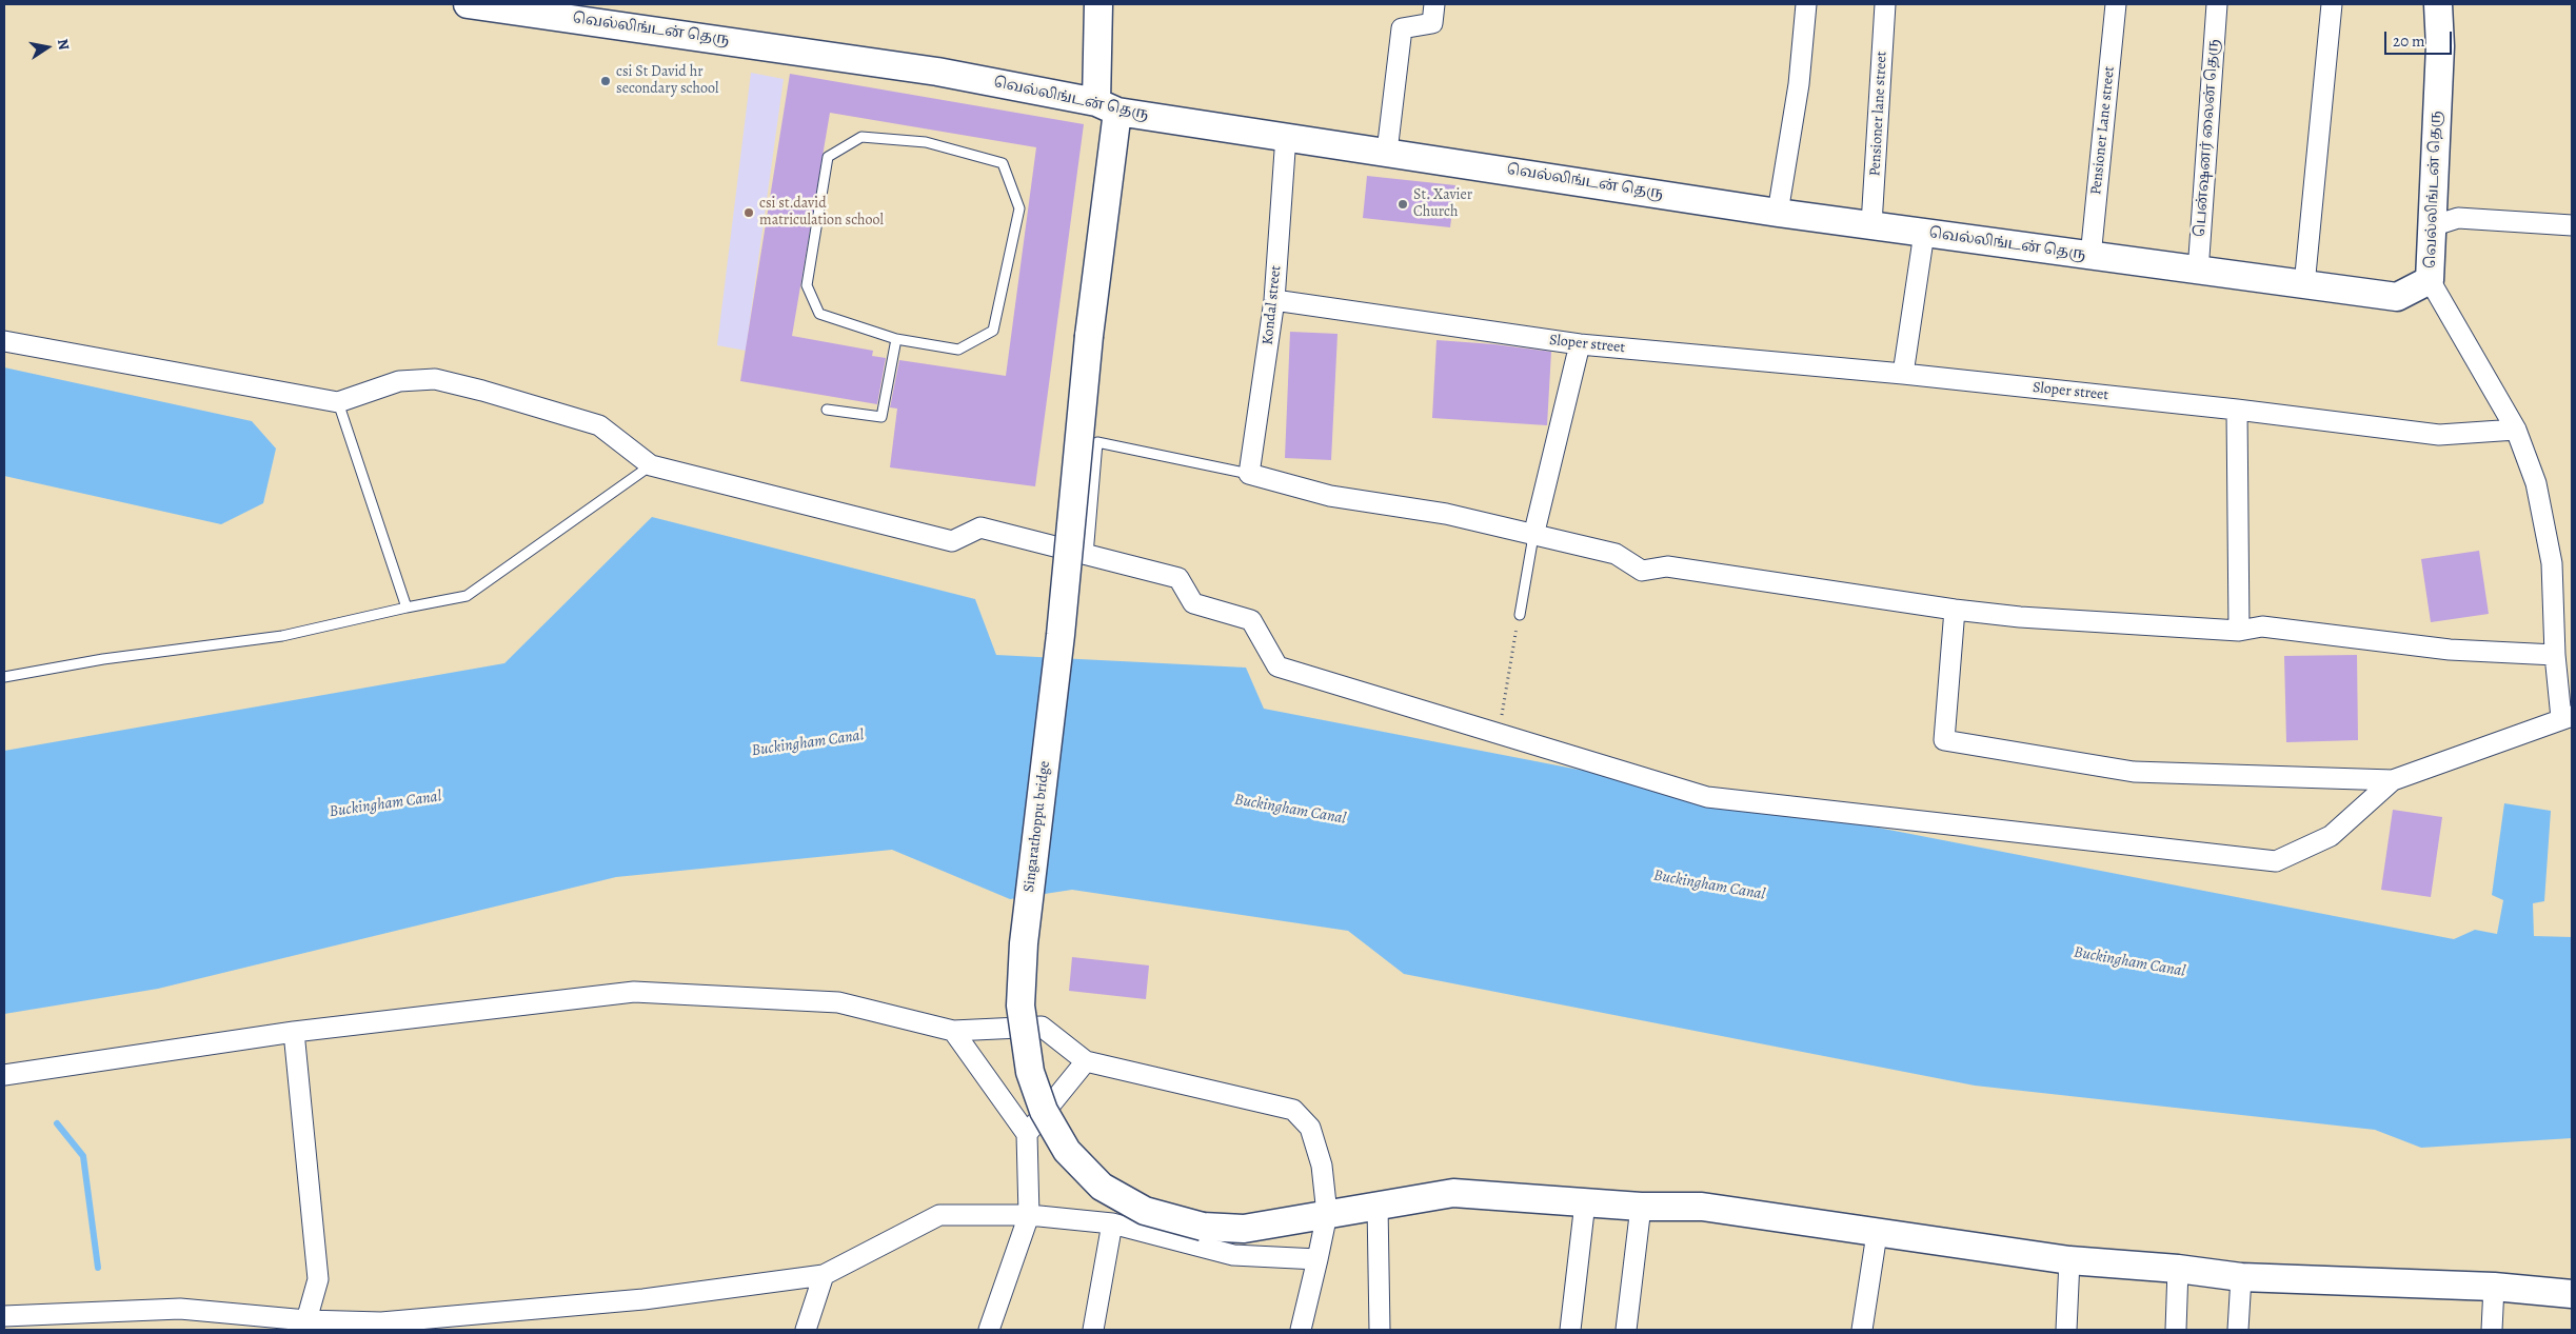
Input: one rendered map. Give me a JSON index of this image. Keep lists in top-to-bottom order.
{
  "streets": {
    "main road": ["வெல்லிங்டன் தெரு", "Singarathoppu bridge"],
    "street": [
      "Pensioner lane street",
      "Pensioner Lane street",
      "பென்ஷனர் லைன் தெரு",
      "Kondal street",
      "Sloper street"
    ]
  },
  "crossings": [
    ["வெல்லிங்டன் தெரு", "Pensioner lane street"],
    ["வெல்லிங்டன் தெரு", "Pensioner Lane street"],
    ["வெல்லிங்டன் தெரு", "பென்ஷனர் லைன் தெரு"],
    ["வெல்லிங்டன் தெரு", "Kondal street"],
    ["வெல்லிங்டன் தெரு", "Singarathoppu bridge"],
    ["Kondal street", "Sloper street"]
  ],
  "water": ["Buckingham Canal"],
  "places": ["csi St David hr secondary school", "St. Xavier Church", "csi st.david matriculation school"],
  "scale_bar": "20 m",
  "north": "right"
}
